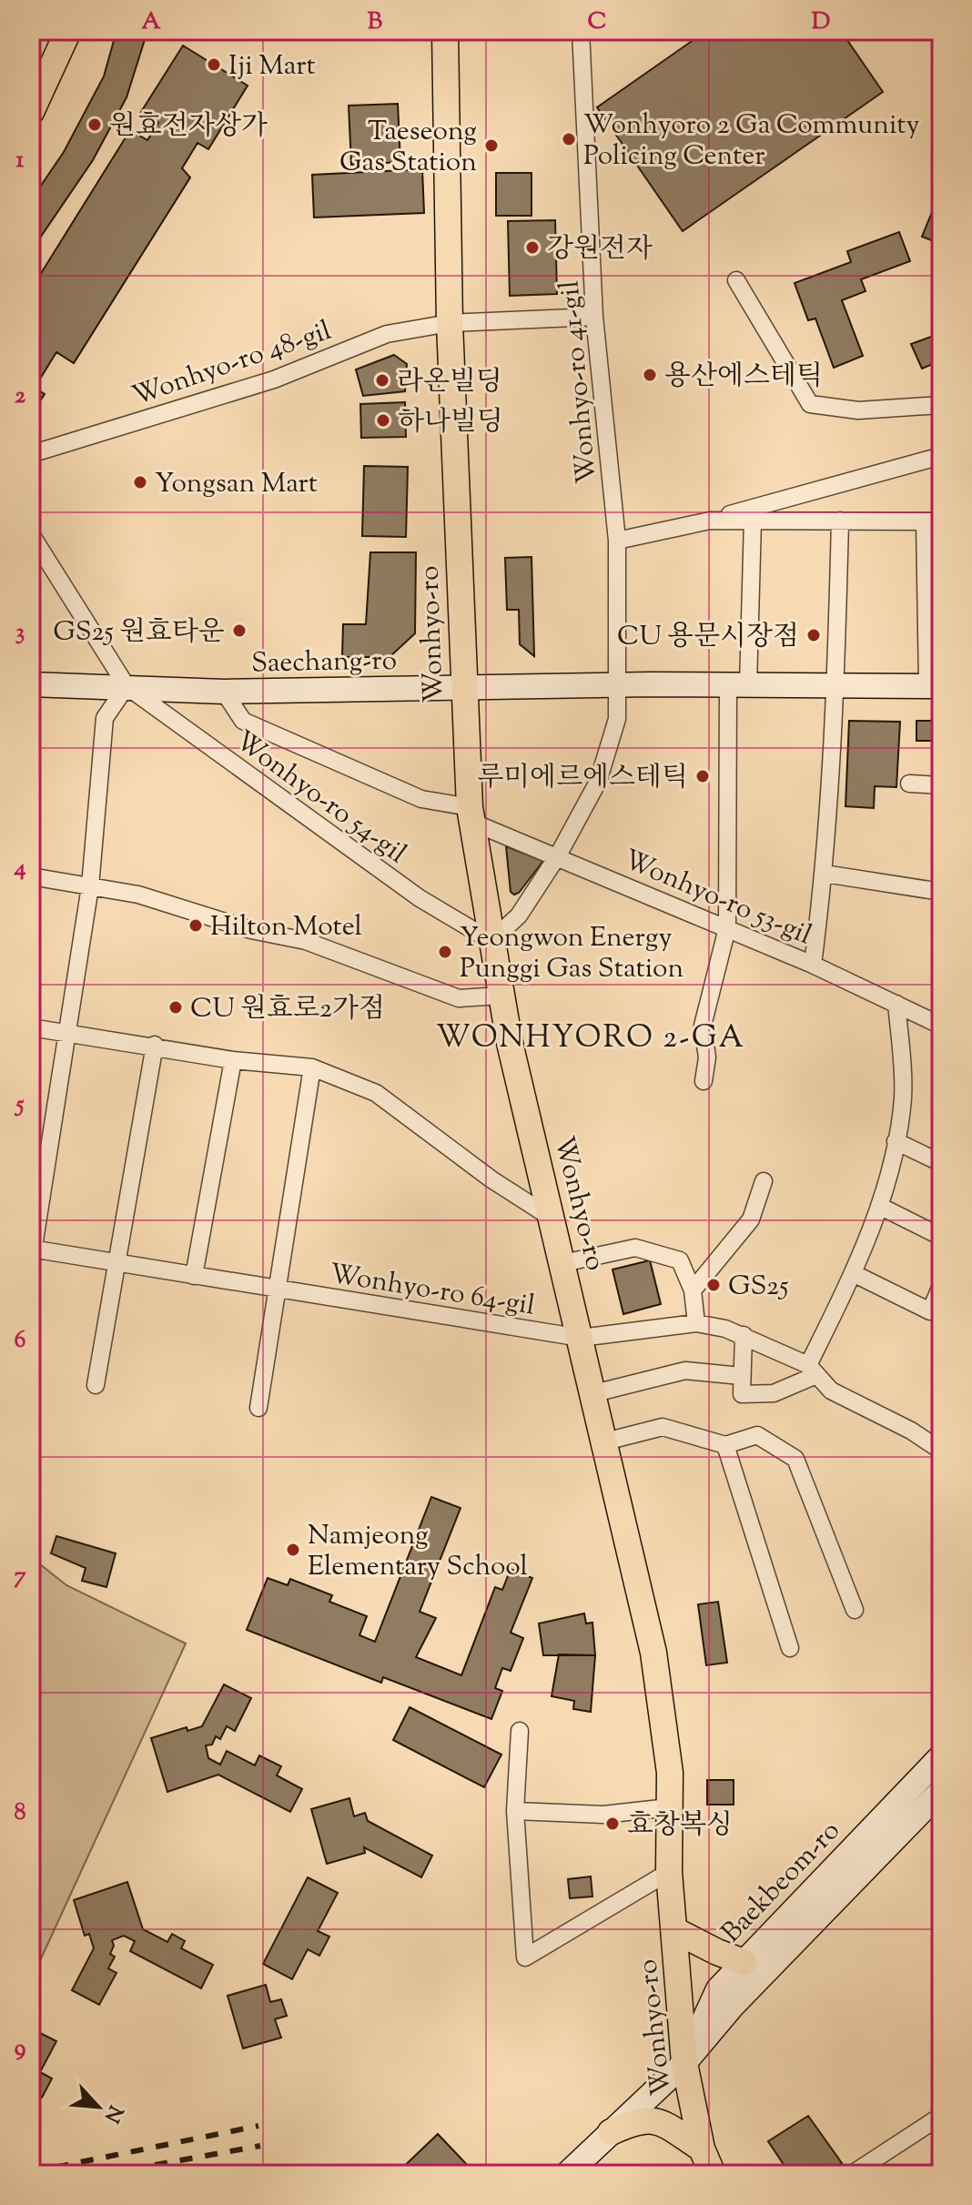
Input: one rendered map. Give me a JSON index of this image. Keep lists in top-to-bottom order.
{
  "streets": {
    "main road": ["Wonhyo-ro", "Saechang-ro", "Baekbeom-ro"],
    "street": [
      "Wonhyo-ro 48-gil",
      "Wonhyo-ro 41-gil",
      "Wonhyo-ro 54-gil",
      "Wonhyo-ro 53-gil",
      "Wonhyo-ro 64-gil"
    ]
  },
  "crossings": [
    ["Wonhyo-ro 48-gil", "Wonhyo-ro"],
    ["Wonhyo-ro 41-gil", "Saechang-ro"],
    ["Wonhyo-ro", "Saechang-ro"],
    ["Wonhyo-ro", "Wonhyo-ro 54-gil"],
    ["Wonhyo-ro", "Wonhyo-ro 53-gil"],
    ["Wonhyo-ro", "Wonhyo-ro 64-gil"],
    ["Wonhyo-ro", "Baekbeom-ro"],
    ["Saechang-ro", "Wonhyo-ro 54-gil"],
    ["Saechang-ro", "Wonhyo-ro 53-gil"]
  ],
  "districts": ["WONHYORO 2-GA"],
  "places": [
    "Iji Mart",
    "원효전자상가",
    "Wonhyoro 2 Ga Community Policing Center",
    "Taeseong Gas Station",
    "강원전자",
    "용산에스테틱",
    "라온빌딩",
    "하나빌딩",
    "Yongsan Mart",
    "GS25 원효타운",
    "CU 용문시장점",
    "루미에르에스테틱",
    "Hilton Motel",
    "Yeongwon Energy Punggi Gas Station",
    "CU 원효로2가점",
    "GS25",
    "Namjeong Elementary School",
    "효창복싱"
  ],
  "north": "bottom right",
  "grid": {
    "columns": [
      "A",
      "B",
      "C",
      "D"
    ],
    "rows": [
      "1",
      "2",
      "3",
      "4",
      "5",
      "6",
      "7",
      "8",
      "9"
    ]
  }
}
